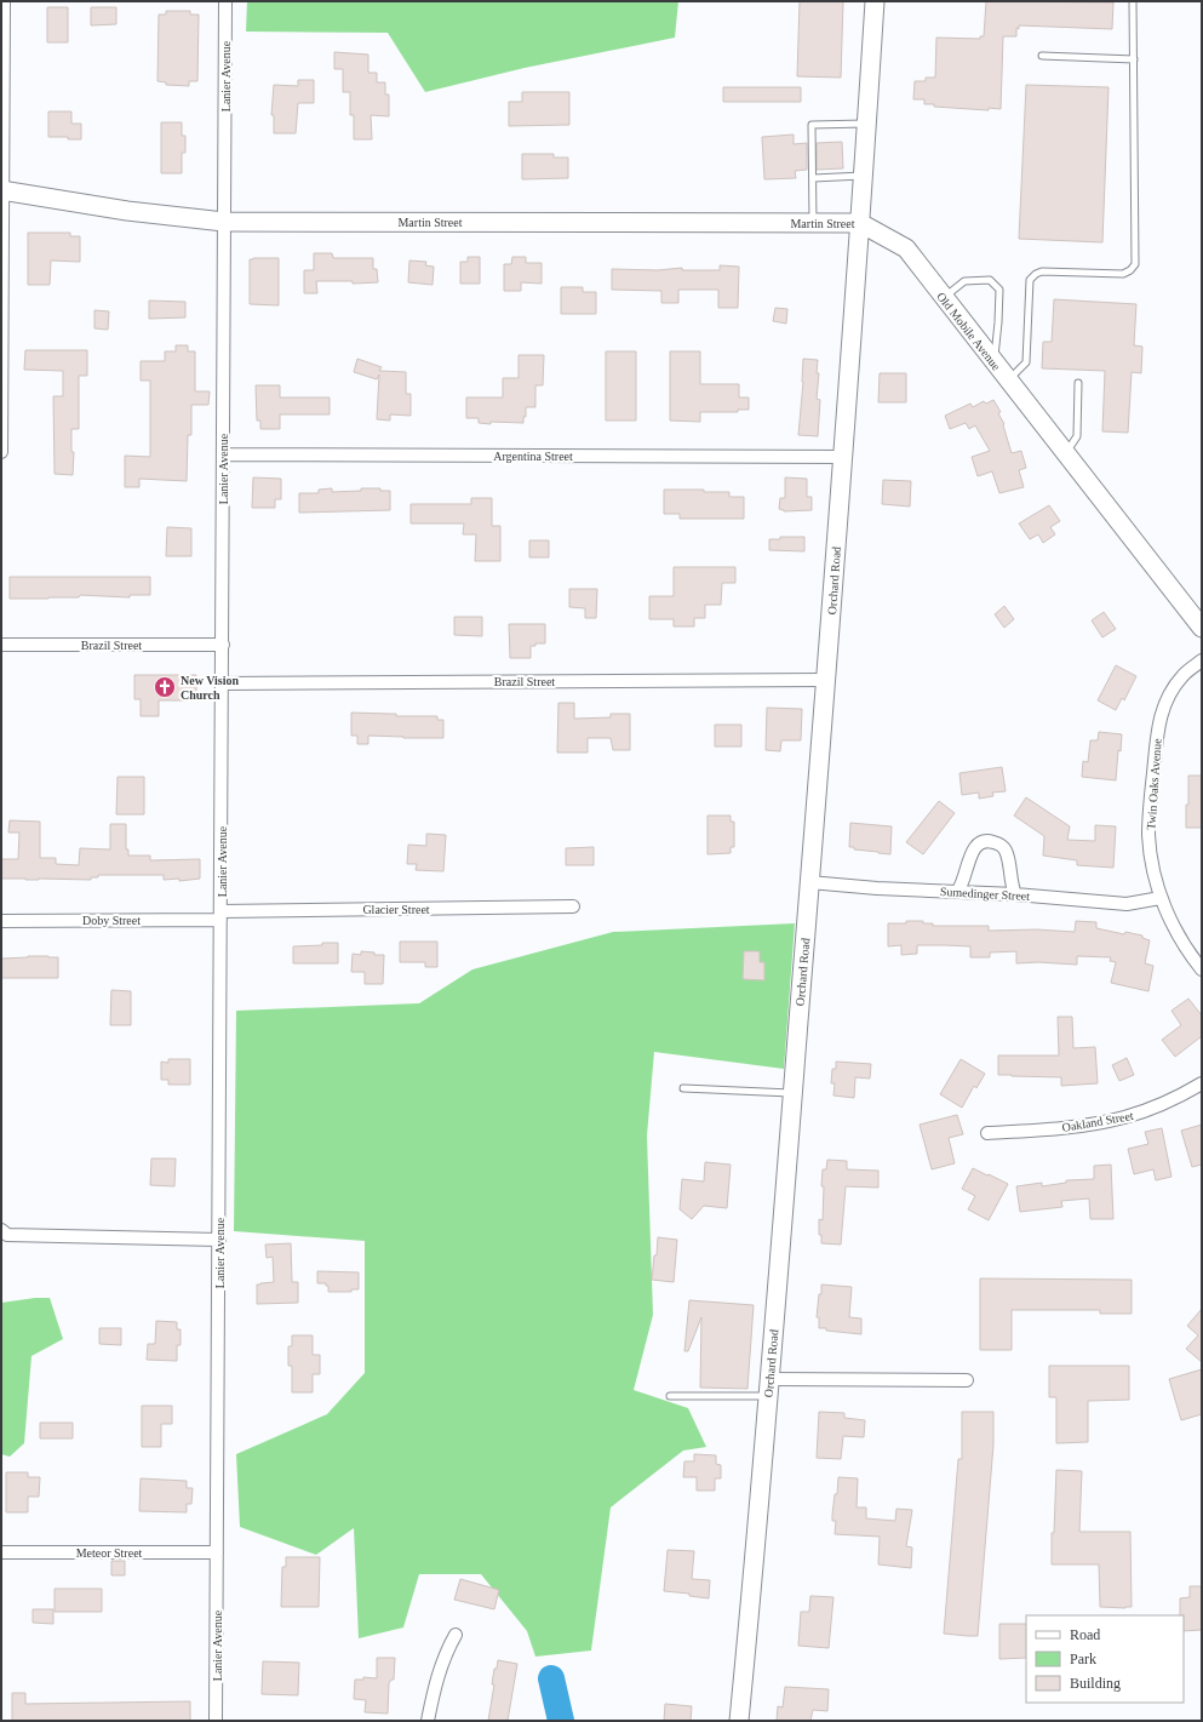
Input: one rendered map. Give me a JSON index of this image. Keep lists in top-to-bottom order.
{
  "streets": {
    "main road": ["Martin Street", "Old Mobile Avenue", "Orchard Road"],
    "street": [
      "Lanier Avenue",
      "Argentina Street",
      "Brazil Street",
      "Twin Oaks Avenue",
      "Sumedinger Street",
      "Glacier Street",
      "Doby Street",
      "Oakland Street",
      "Meteor Street"
    ]
  },
  "crossings": [
    ["Lanier Avenue", "Martin Street"],
    ["Lanier Avenue", "Argentina Street"],
    ["Lanier Avenue", "Brazil Street"],
    ["Lanier Avenue", "Glacier Street"],
    ["Lanier Avenue", "Doby Street"],
    ["Lanier Avenue", "Meteor Street"],
    ["Martin Street", "Old Mobile Avenue"],
    ["Martin Street", "Orchard Road"],
    ["Old Mobile Avenue", "Orchard Road"],
    ["Argentina Street", "Orchard Road"],
    ["Orchard Road", "Brazil Street"],
    ["Orchard Road", "Sumedinger Street"],
    ["Twin Oaks Avenue", "Sumedinger Street"],
    ["Glacier Street", "Doby Street"]
  ],
  "places": {
    "church": ["New Vision Church"]
  },
  "legend": ["Road", "Park", "Building"]
}
